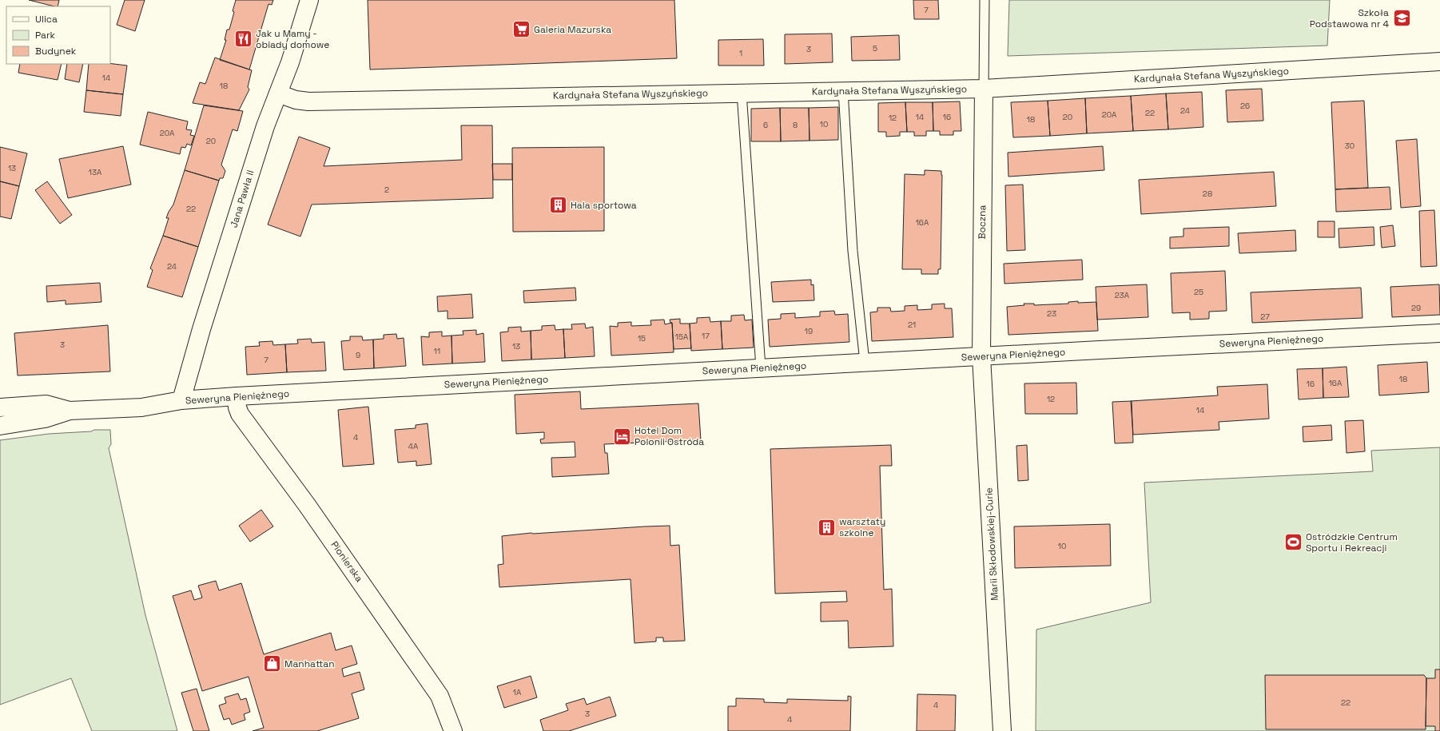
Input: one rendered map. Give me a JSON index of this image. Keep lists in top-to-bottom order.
{
  "streets": {
    "street": [
      "Kardynała Stefana Wyszyńskiego",
      "Jana Pawła II",
      "Boczna",
      "Seweryna Pieniężnego",
      "Marii Skłodowskiej-Curie",
      "Pionierska"
    ]
  },
  "crossings": [
    ["Kardynała Stefana Wyszyńskiego", "Jana Pawła II"],
    ["Kardynała Stefana Wyszyńskiego", "Boczna"],
    ["Jana Pawła II", "Seweryna Pieniężnego"],
    ["Boczna", "Seweryna Pieniężnego"],
    ["Boczna", "Marii Skłodowskiej-Curie"],
    ["Seweryna Pieniężnego", "Marii Skłodowskiej-Curie"],
    ["Seweryna Pieniężnego", "Pionierska"]
  ],
  "places": {
    "school or university": ["Szkoła Podstawowa nr 4"],
    "supermarket": ["Galeria Mazurska"],
    "restaurant": ["Jak u Mamy - obiady domowe"],
    "building": ["Hala sportowa", "warsztaty szkolne"],
    "hotel": ["Hotel Dom Polonii Ostróda"],
    "sports": ["Ostródzkie Centrum Sportu i Rekreacji"],
    "shop": ["Manhattan"]
  },
  "house_numbers": [
    "7",
    "5",
    "3",
    "1",
    "14",
    "18",
    "26",
    "24",
    "22",
    "20A",
    "14",
    "16",
    "20",
    "12",
    "18",
    "10",
    "6",
    "8",
    "20A",
    "20",
    "30",
    "13",
    "13A",
    "2",
    "28",
    "22",
    "16A",
    "24",
    "25",
    "23A",
    "29",
    "23",
    "27",
    "21",
    "19",
    "17",
    "15A",
    "15",
    "3",
    "13",
    "11",
    "9",
    "7",
    "18",
    "16A",
    "16",
    "12",
    "14",
    "4",
    "4A",
    "10",
    "1A",
    "22",
    "4",
    "3",
    "4"
  ],
  "legend": ["Ulica", "Park", "Budynek"]
}
